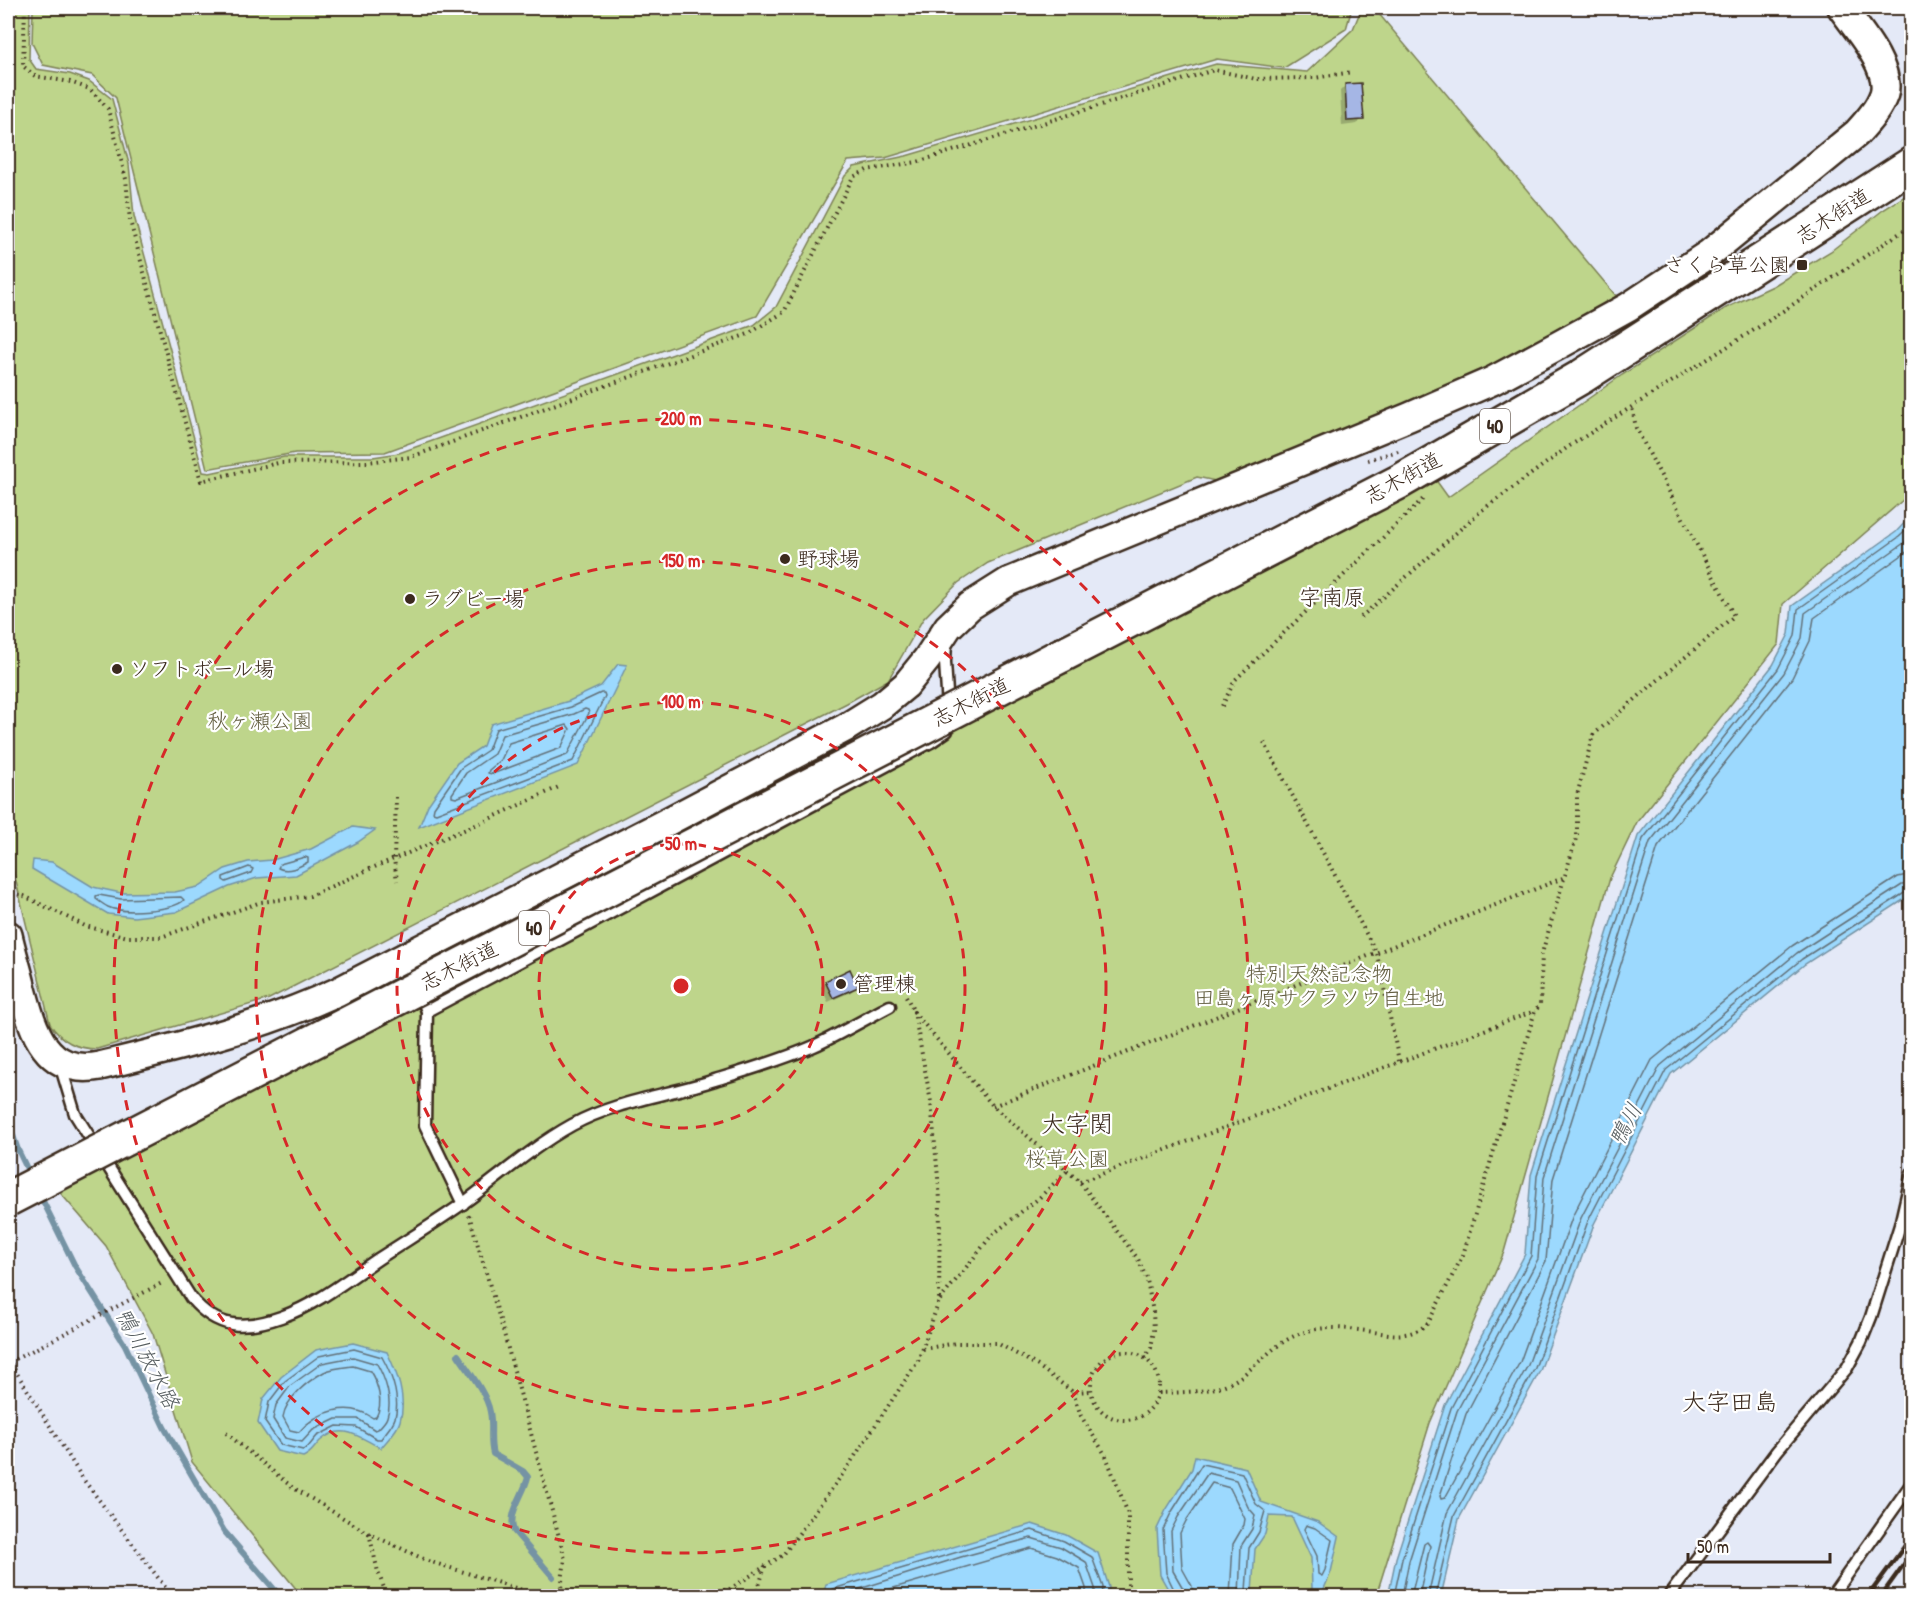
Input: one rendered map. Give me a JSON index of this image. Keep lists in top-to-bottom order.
{
  "streets": {
    "main road": ["志木街道", "40"]
  },
  "districts": ["字南原", "大字関", "大字田島"],
  "water": ["鴨川", "鴨川放水路"],
  "parks": ["秋ヶ瀬公園", "特別天然記念物 田島ヶ原サクラソウ自生地", "桜草公園"],
  "places": {
    "transit": ["さくら草公園"],
    "other": [
      "野球場",
      "ラグビー場",
      "ソフトボール場",
      "管理棟"
    ]
  },
  "scale_bar": "50 m",
  "rings": [
    "200 m",
    "150 m",
    "100 m",
    "50 m"
  ]
}
